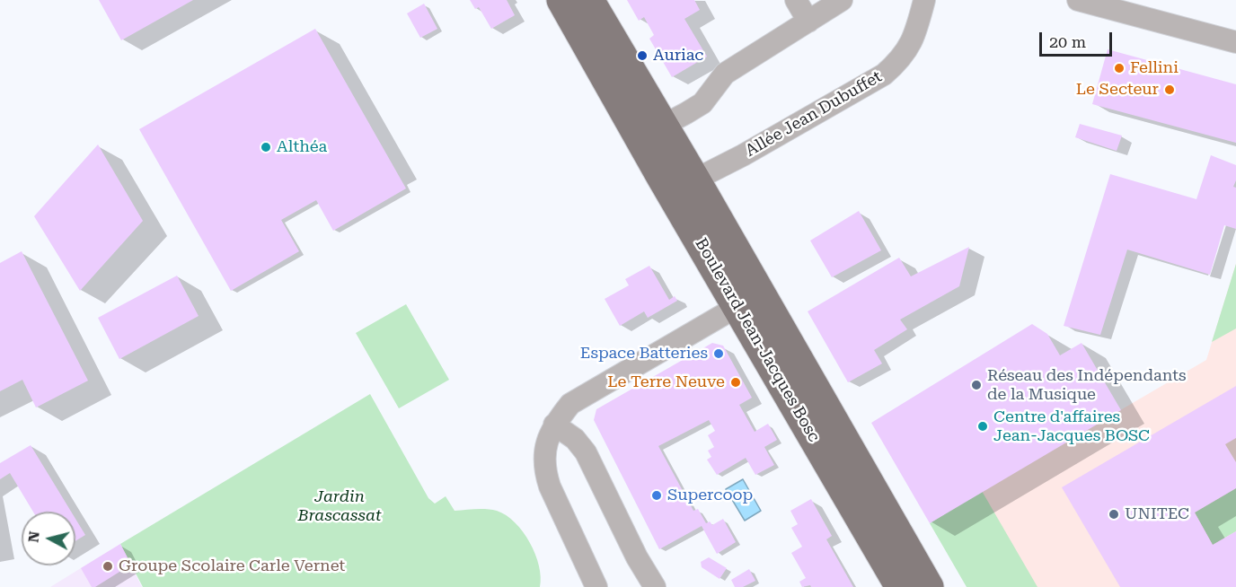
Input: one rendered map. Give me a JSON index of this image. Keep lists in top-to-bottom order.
{
  "streets": {
    "main road": ["Boulevard Jean-Jacques Bosc"],
    "street": ["Allée Jean Dubuffet"]
  },
  "crossings": [
    ["Allée Jean Dubuffet", "Boulevard Jean-Jacques Bosc"]
  ],
  "parks": ["Jardin Brascassat"],
  "places": [
    "Auriac",
    "Fellini",
    "Le Secteur",
    "Althéa",
    "Espace Batteries",
    "Le Terre Neuve",
    "Réseau des Indépendants de la Musique",
    "Centre d'affaires Jean-Jacques BOSC",
    "Supercoop",
    "UNITEC",
    "Groupe Scolaire Carle Vernet"
  ],
  "scale_bar": "20 m",
  "north": "left"
}
